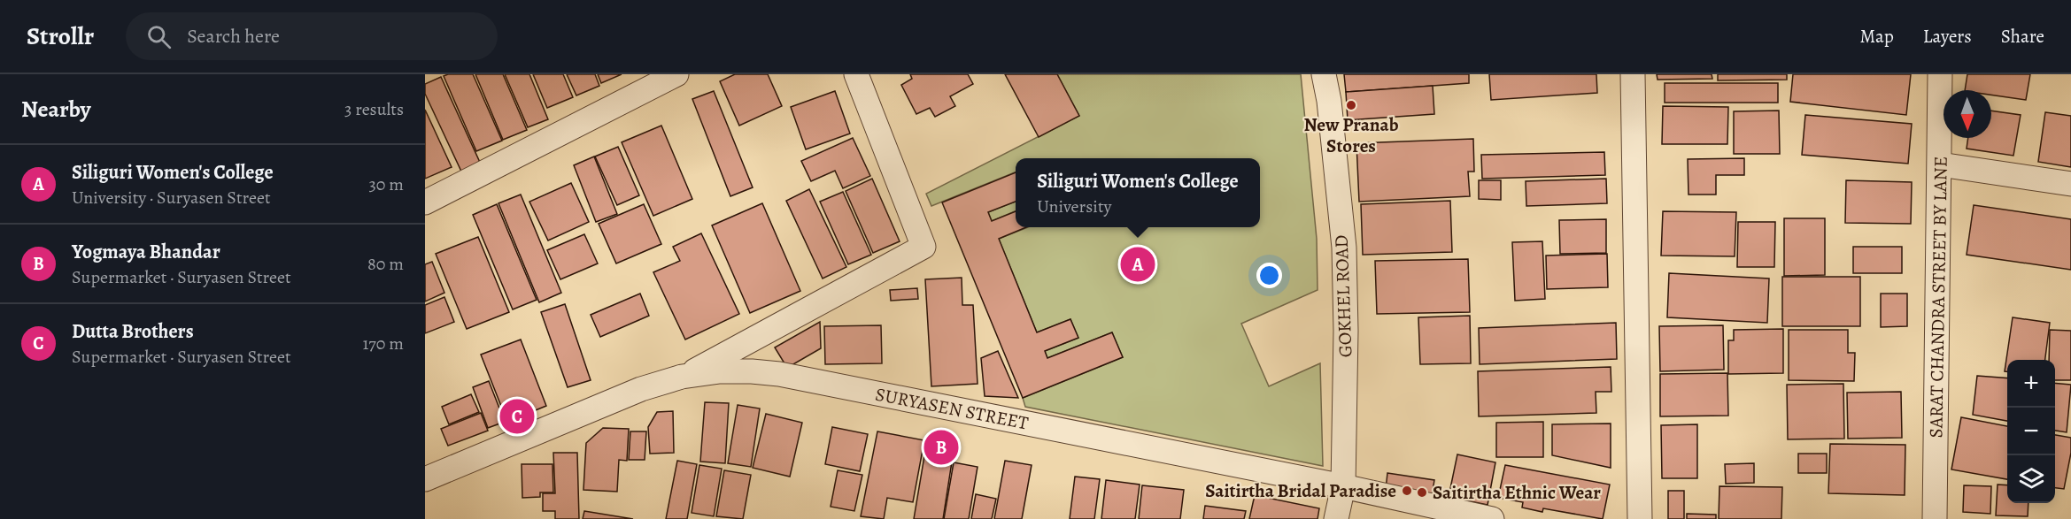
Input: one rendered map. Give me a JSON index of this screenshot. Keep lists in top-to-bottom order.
{
  "streets": {
    "street": ["GOKHEL ROAD", "SARAT CHANDRA STREET BY LANE", "SURYASEN STREET"]
  },
  "crossings": [
    ["GOKHEL ROAD", "SURYASEN STREET"]
  ],
  "places": ["New Pranab Stores", "Saitirtha Bridal Paradise", "Saitirtha Ethnic Wear"],
  "north": "bottom",
  "page": {
    "header": "Strollr",
    "search": "Search here",
    "nav": ["Map", "Layers", "Share"],
    "heading": ["Nearby", "3 results"],
    "list": [
      {
        "mark": "A",
        "name": "Siliguri Women's College",
        "note": "University · Suryasen Street",
        "value": "30 m"
      },
      {
        "mark": "B",
        "name": "Yogmaya Bhandar",
        "note": "Supermarket · Suryasen Street",
        "value": "80 m"
      },
      {
        "mark": "C",
        "name": "Dutta Brothers",
        "note": "Supermarket · Suryasen Street",
        "value": "170 m"
      }
    ],
    "popup": ["Siliguri Women's College", "University"],
    "pins": ["A", "C", "B"],
    "map_buttons": ["+", "−"]
  }
}
